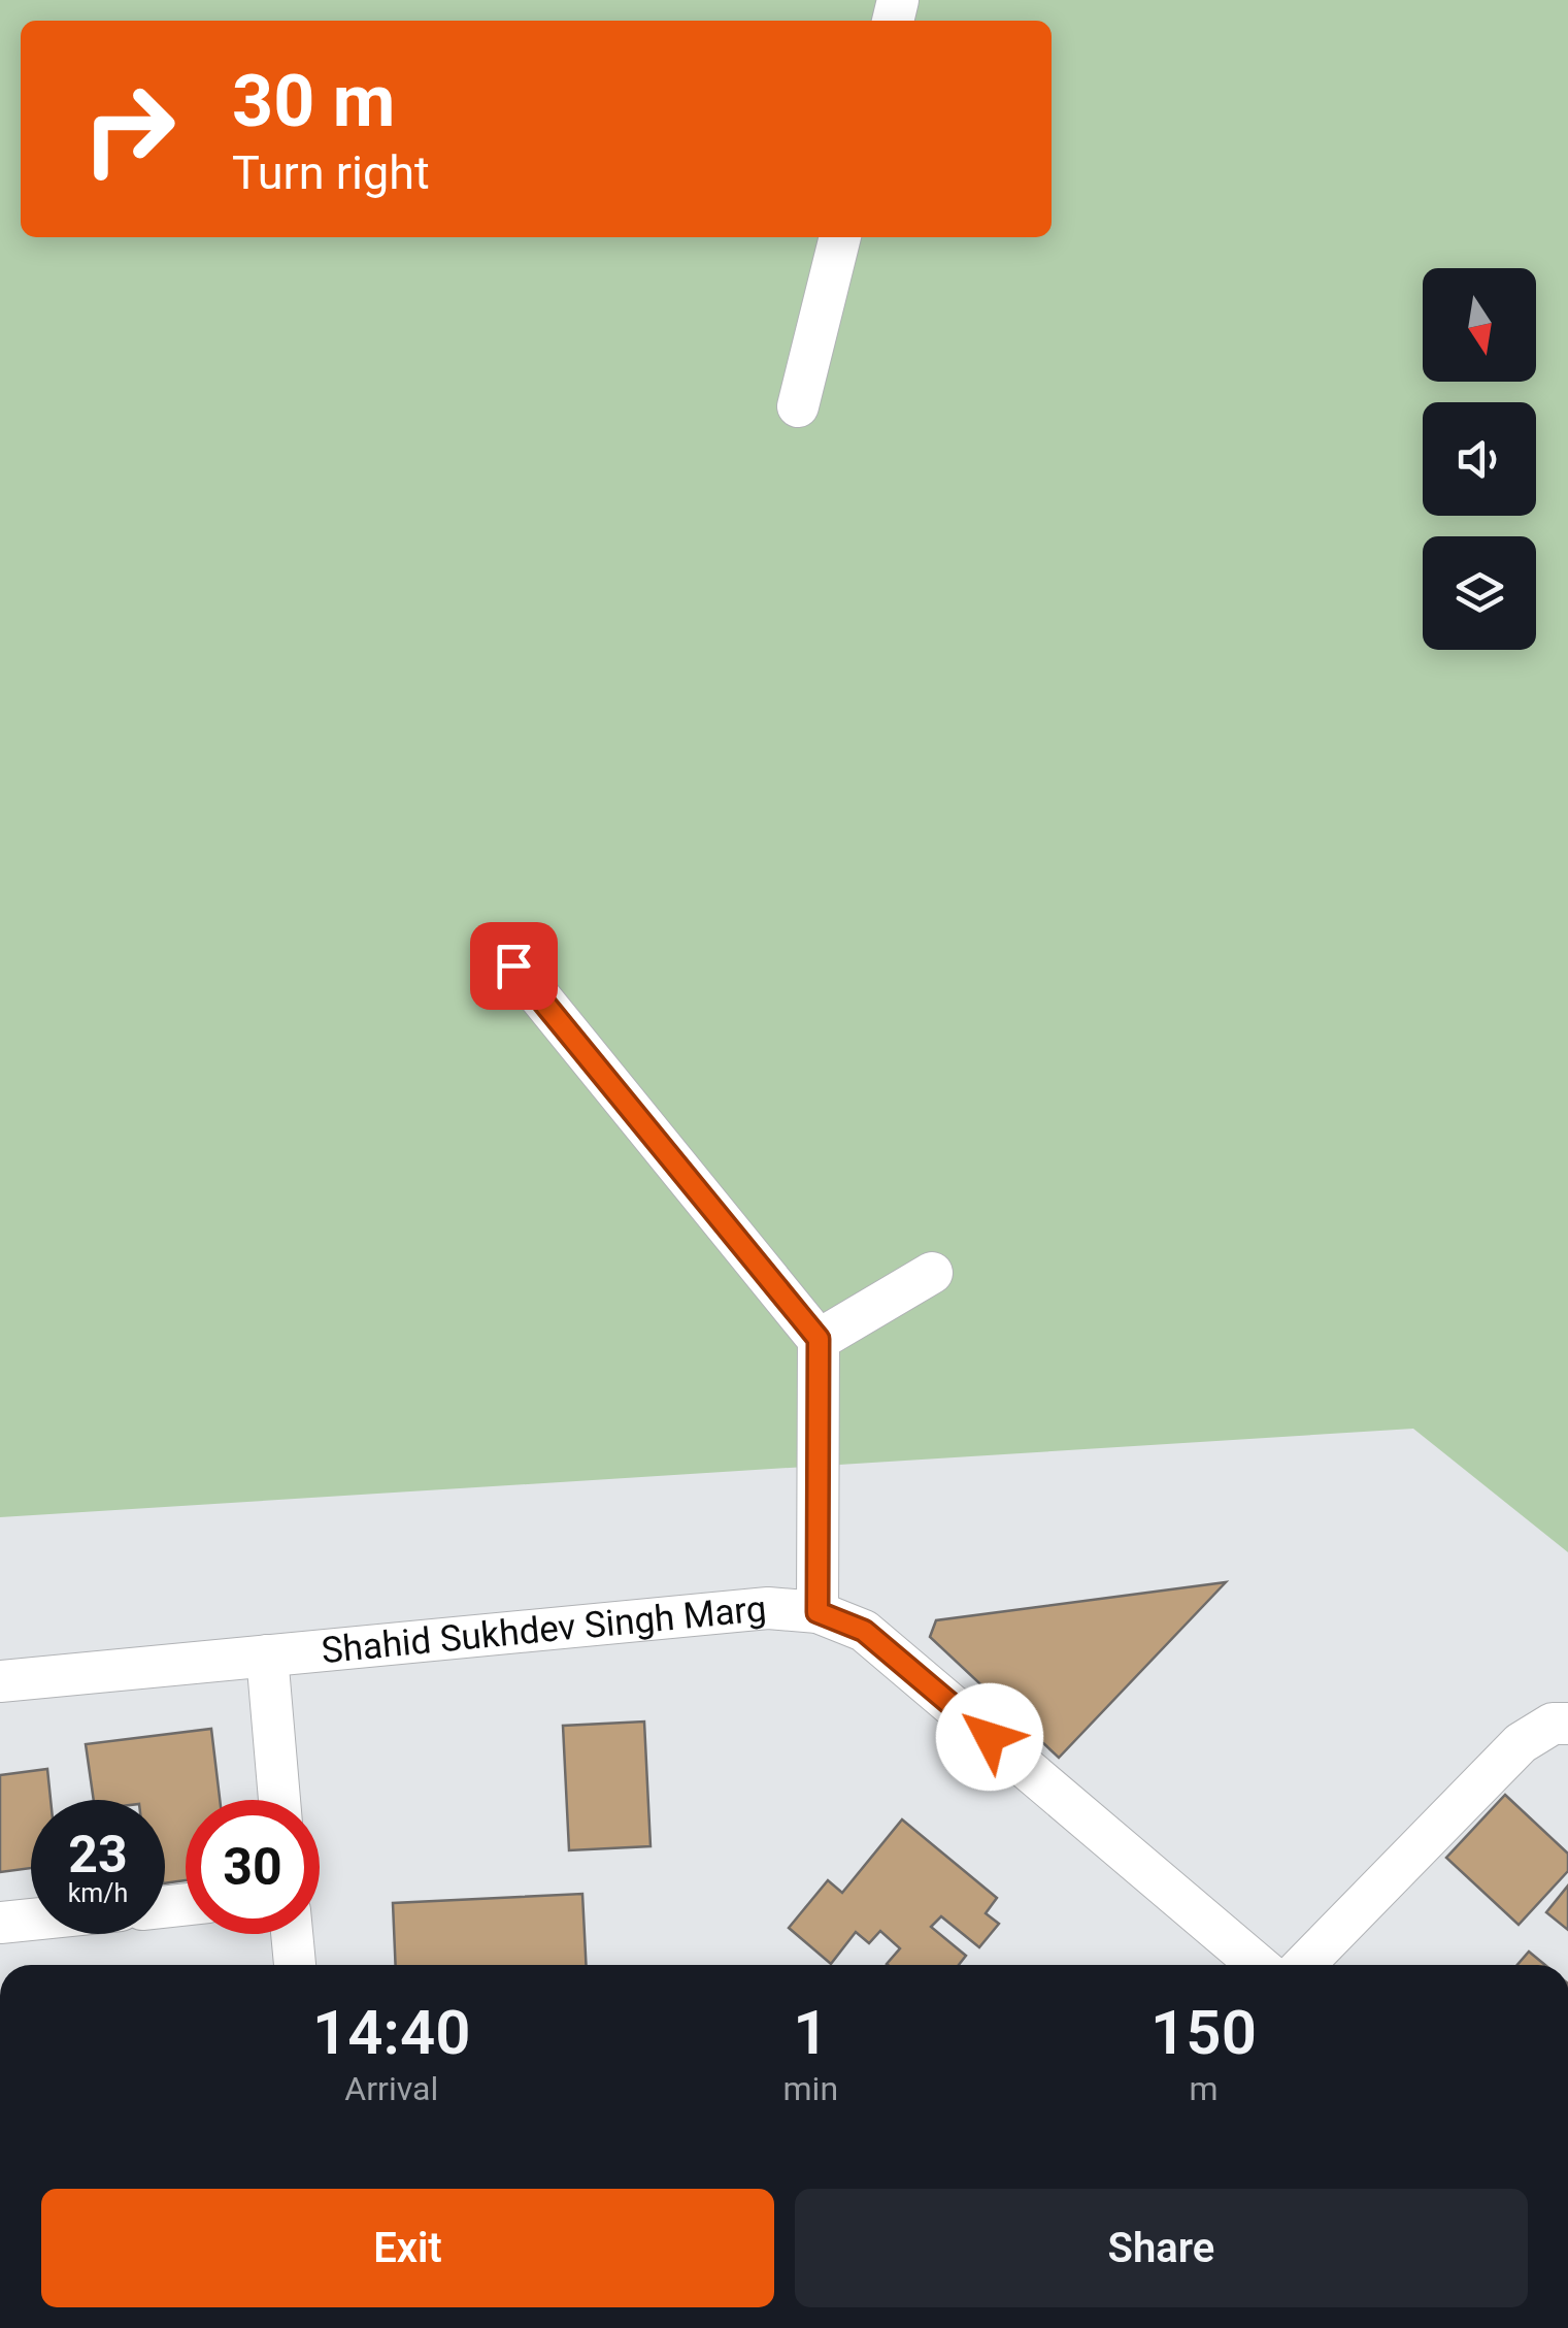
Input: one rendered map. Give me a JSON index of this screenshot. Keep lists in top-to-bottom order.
{
  "streets": {
    "street": ["Shahid Sukhdev Singh Marg"]
  },
  "north": "bottom",
  "page": {
    "turn": ["30 m", "Turn right"],
    "speed": "23 km/h",
    "limit": "30",
    "eta": [
      "14:40",
      "Arrival",
      "1",
      "min",
      "150",
      "m"
    ],
    "buttons": ["Exit", "Share"]
  }
}
